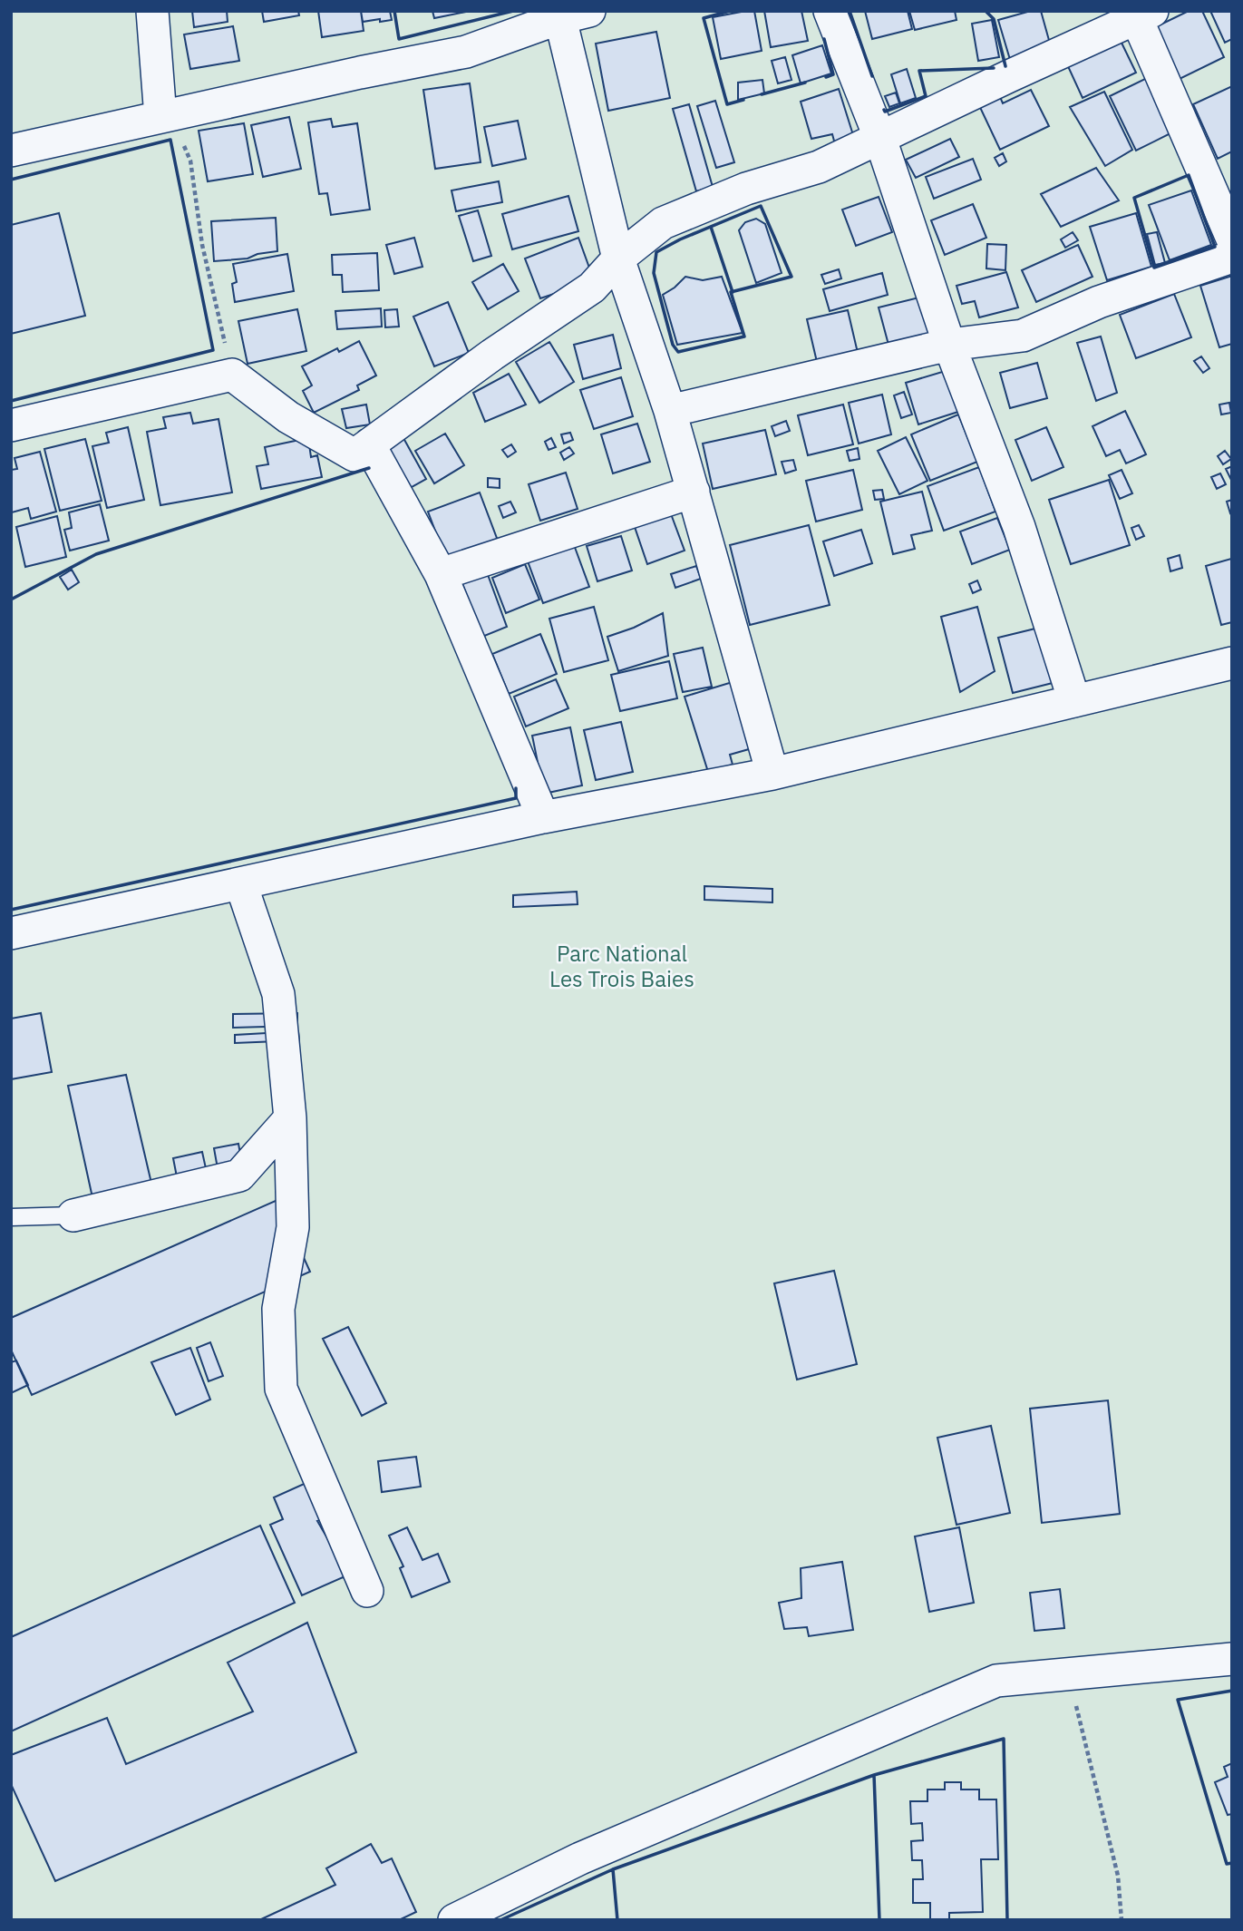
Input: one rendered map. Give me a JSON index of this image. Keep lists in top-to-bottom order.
{
  "parks": ["Parc National Les Trois Baies"]
}
